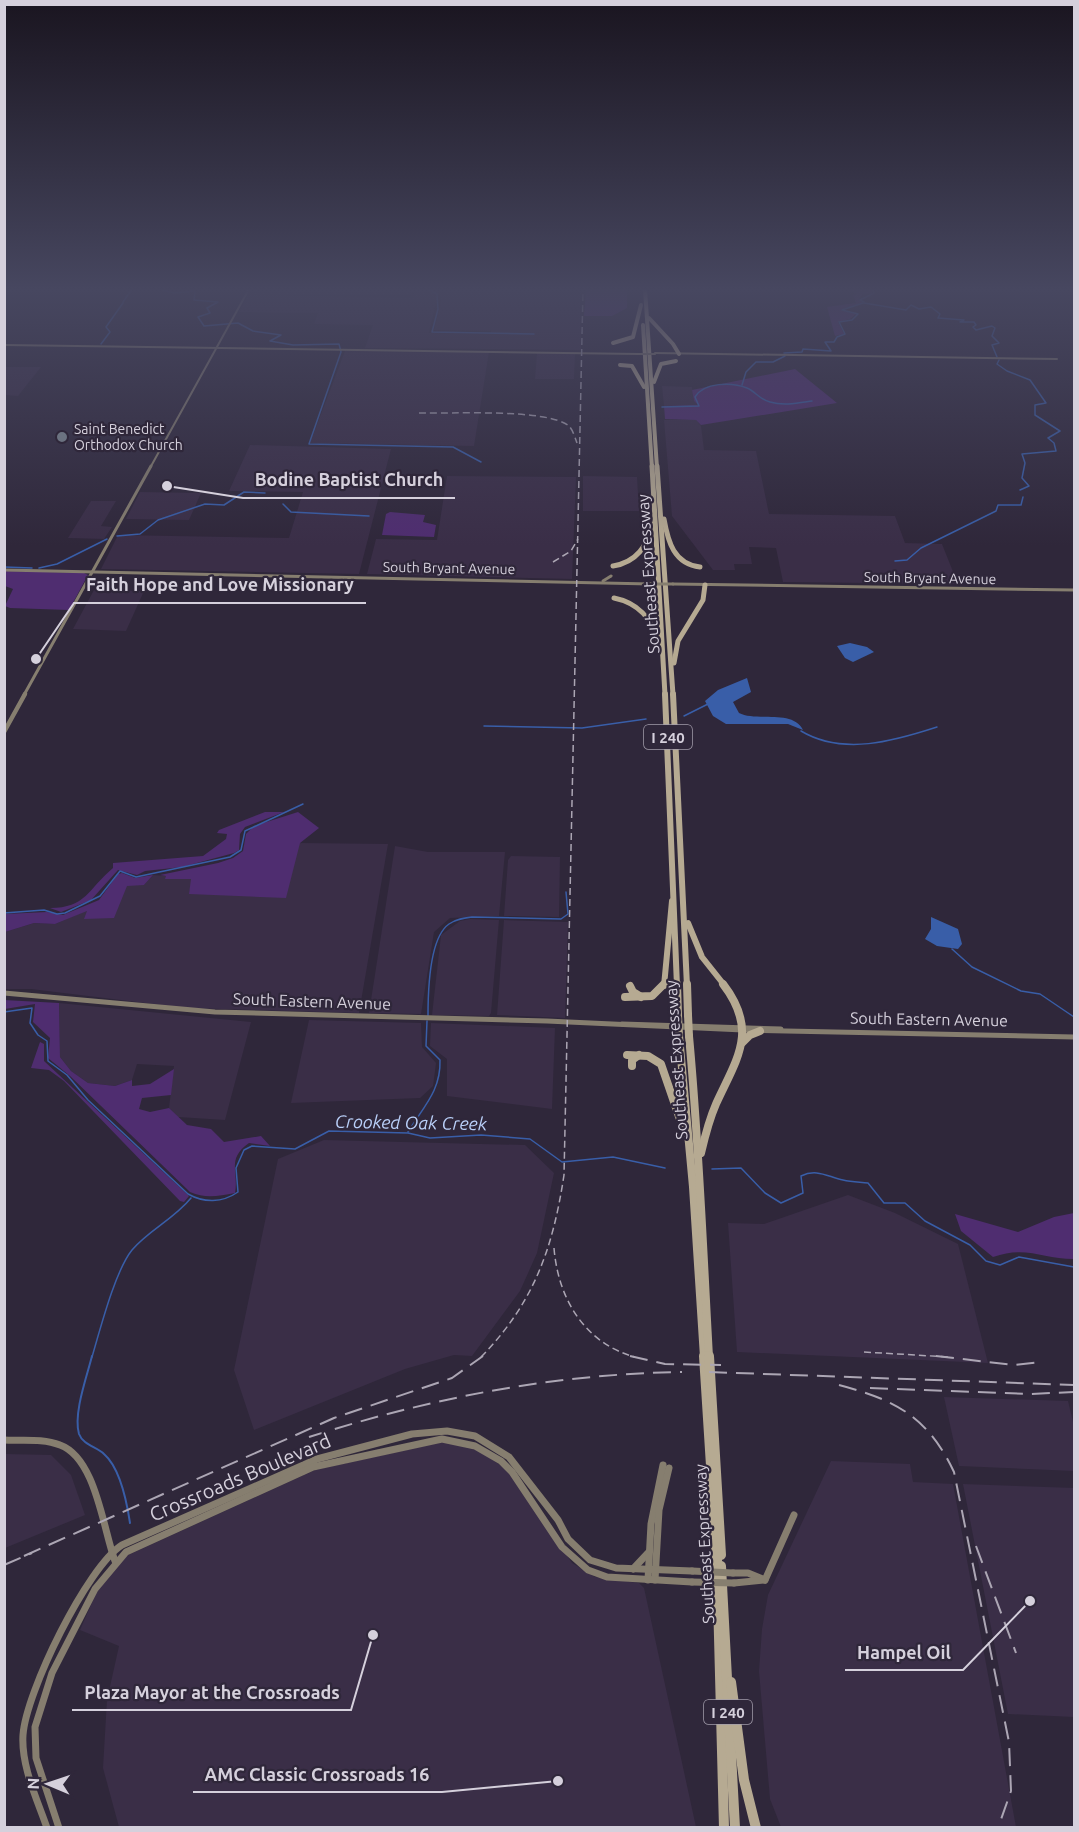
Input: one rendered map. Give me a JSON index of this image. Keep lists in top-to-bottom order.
{
  "streets": {
    "highway": ["Southeast Expressway", "I 240"],
    "main road": ["South Bryant Avenue", "South Eastern Avenue", "Crossroads Boulevard"]
  },
  "water": ["Crooked Oak Creek"],
  "places": [
    "Saint Benedict Orthodox Church",
    "Bodine Baptist Church",
    "Faith Hope and Love Missionary",
    "Hampel Oil",
    "Plaza Mayor at the Crossroads",
    "AMC Classic Crossroads 16"
  ],
  "north": "left"
}
